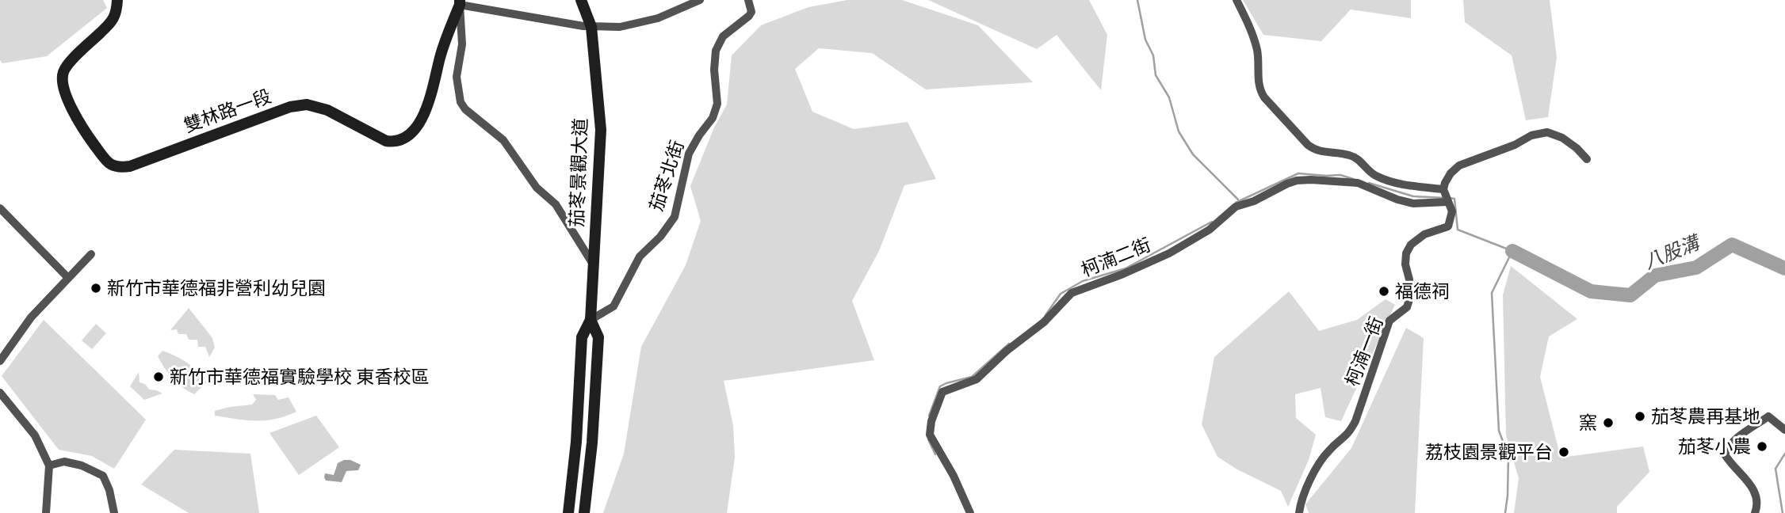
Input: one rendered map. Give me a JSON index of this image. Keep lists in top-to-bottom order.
{
  "streets": {
    "street": [
      "雙林路一段",
      "茄苳景觀大道",
      "茄苳北街",
      "柯湳二街",
      "柯湳一街"
    ]
  },
  "crossings": [
    ["茄苳景觀大道", "茄苳北街"],
    ["柯湳二街", "柯湳一街"]
  ],
  "water": ["八股溝"],
  "places": [
    "新竹市華德福非營利幼兒園",
    "福德祠",
    "新竹市華德福實驗學校 東香校區",
    "茄苳農再基地",
    "窯",
    "茄苳小農",
    "荔枝園景觀平台"
  ]
}
